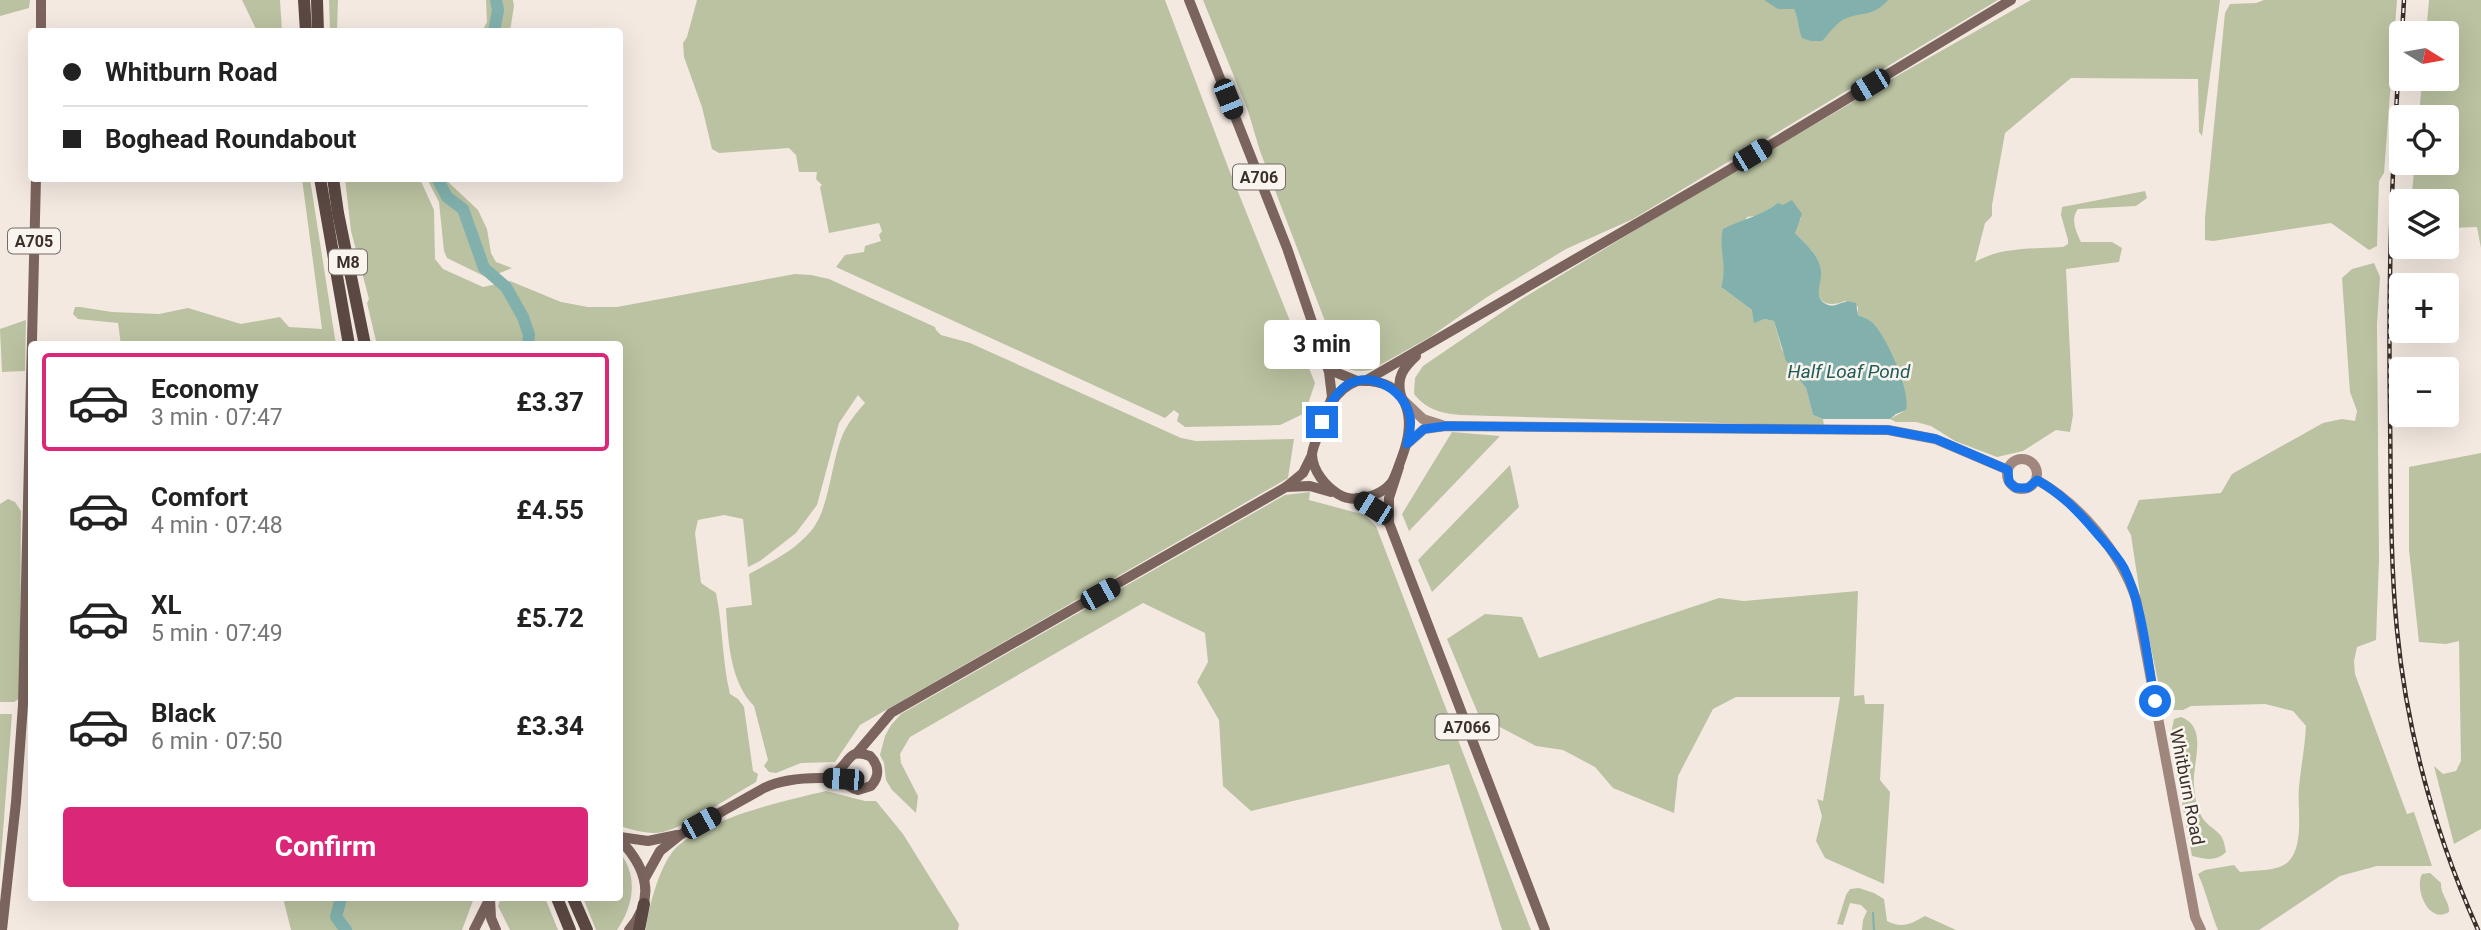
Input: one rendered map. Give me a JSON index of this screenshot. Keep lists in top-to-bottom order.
{
  "streets": {
    "highway": ["M8"],
    "main road": [
      "A706",
      "A705",
      "A7066",
      "Whitburn Road"
    ]
  },
  "crossings": [
    ["A706", "A7066"]
  ],
  "water": ["Half Loaf Pond"],
  "north": "right",
  "page": {
    "map_buttons": ["+", "−"],
    "banner": ["Whitburn Road", "Boghead Roundabout"],
    "bubble": "3 min",
    "list": [
      {
        "name": "Economy",
        "note": "3 min · 07:47",
        "value": "£3.37"
      },
      {
        "name": "Comfort",
        "note": "4 min · 07:48",
        "value": "£4.55"
      },
      {
        "name": "XL",
        "note": "5 min · 07:49",
        "value": "£5.72"
      },
      {
        "name": "Black",
        "note": "6 min · 07:50",
        "value": "£3.34"
      }
    ],
    "buttons": "Confirm"
  }
}
